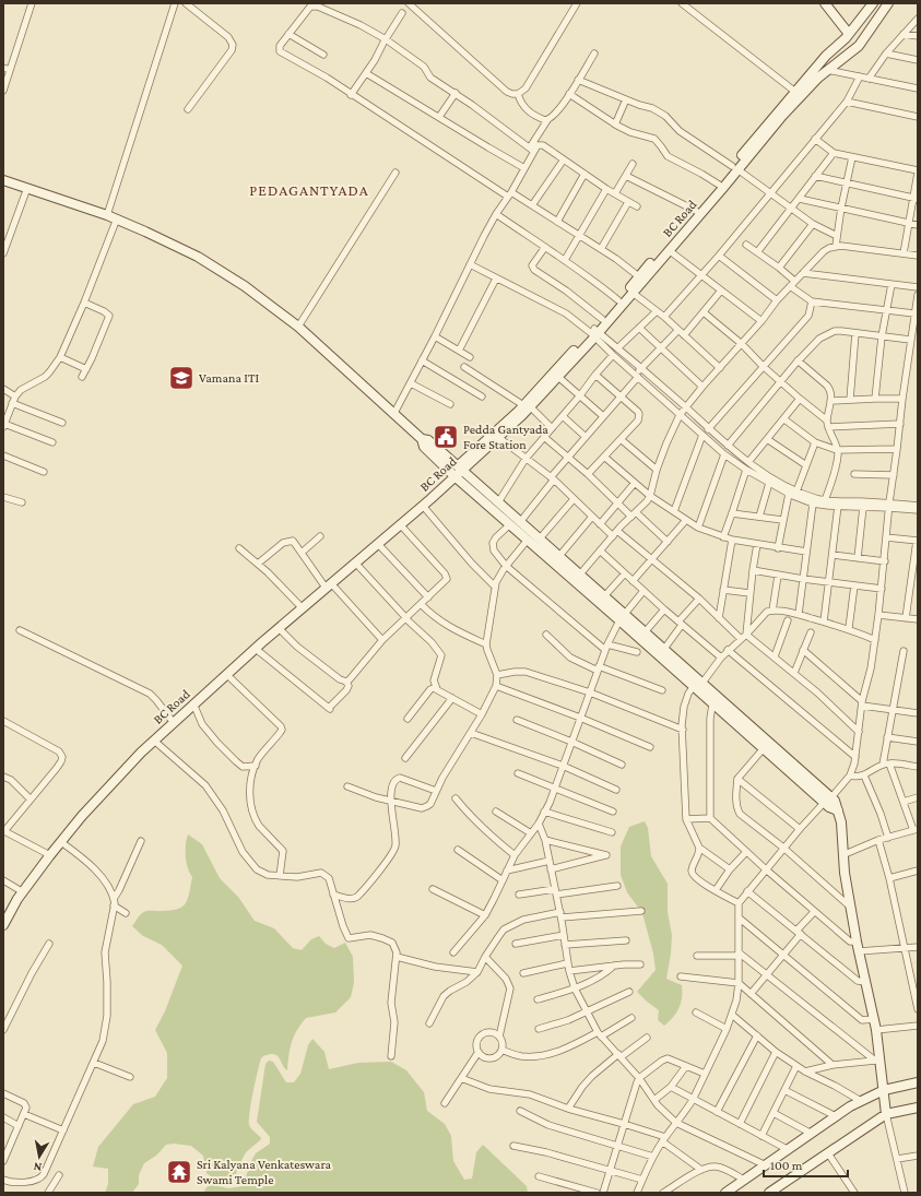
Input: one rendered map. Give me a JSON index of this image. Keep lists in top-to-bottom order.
{
  "streets": {
    "street": ["BC Road"]
  },
  "districts": ["PEDAGANTYADA"],
  "places": {
    "school or university": ["Vamana ITI"],
    "public building": ["Pedda Gantyada Fore Station"],
    "temple": ["Sri Kalyana Venkateswara Swami Temple"]
  },
  "scale_bar": "100 m",
  "north": "bottom"
}
